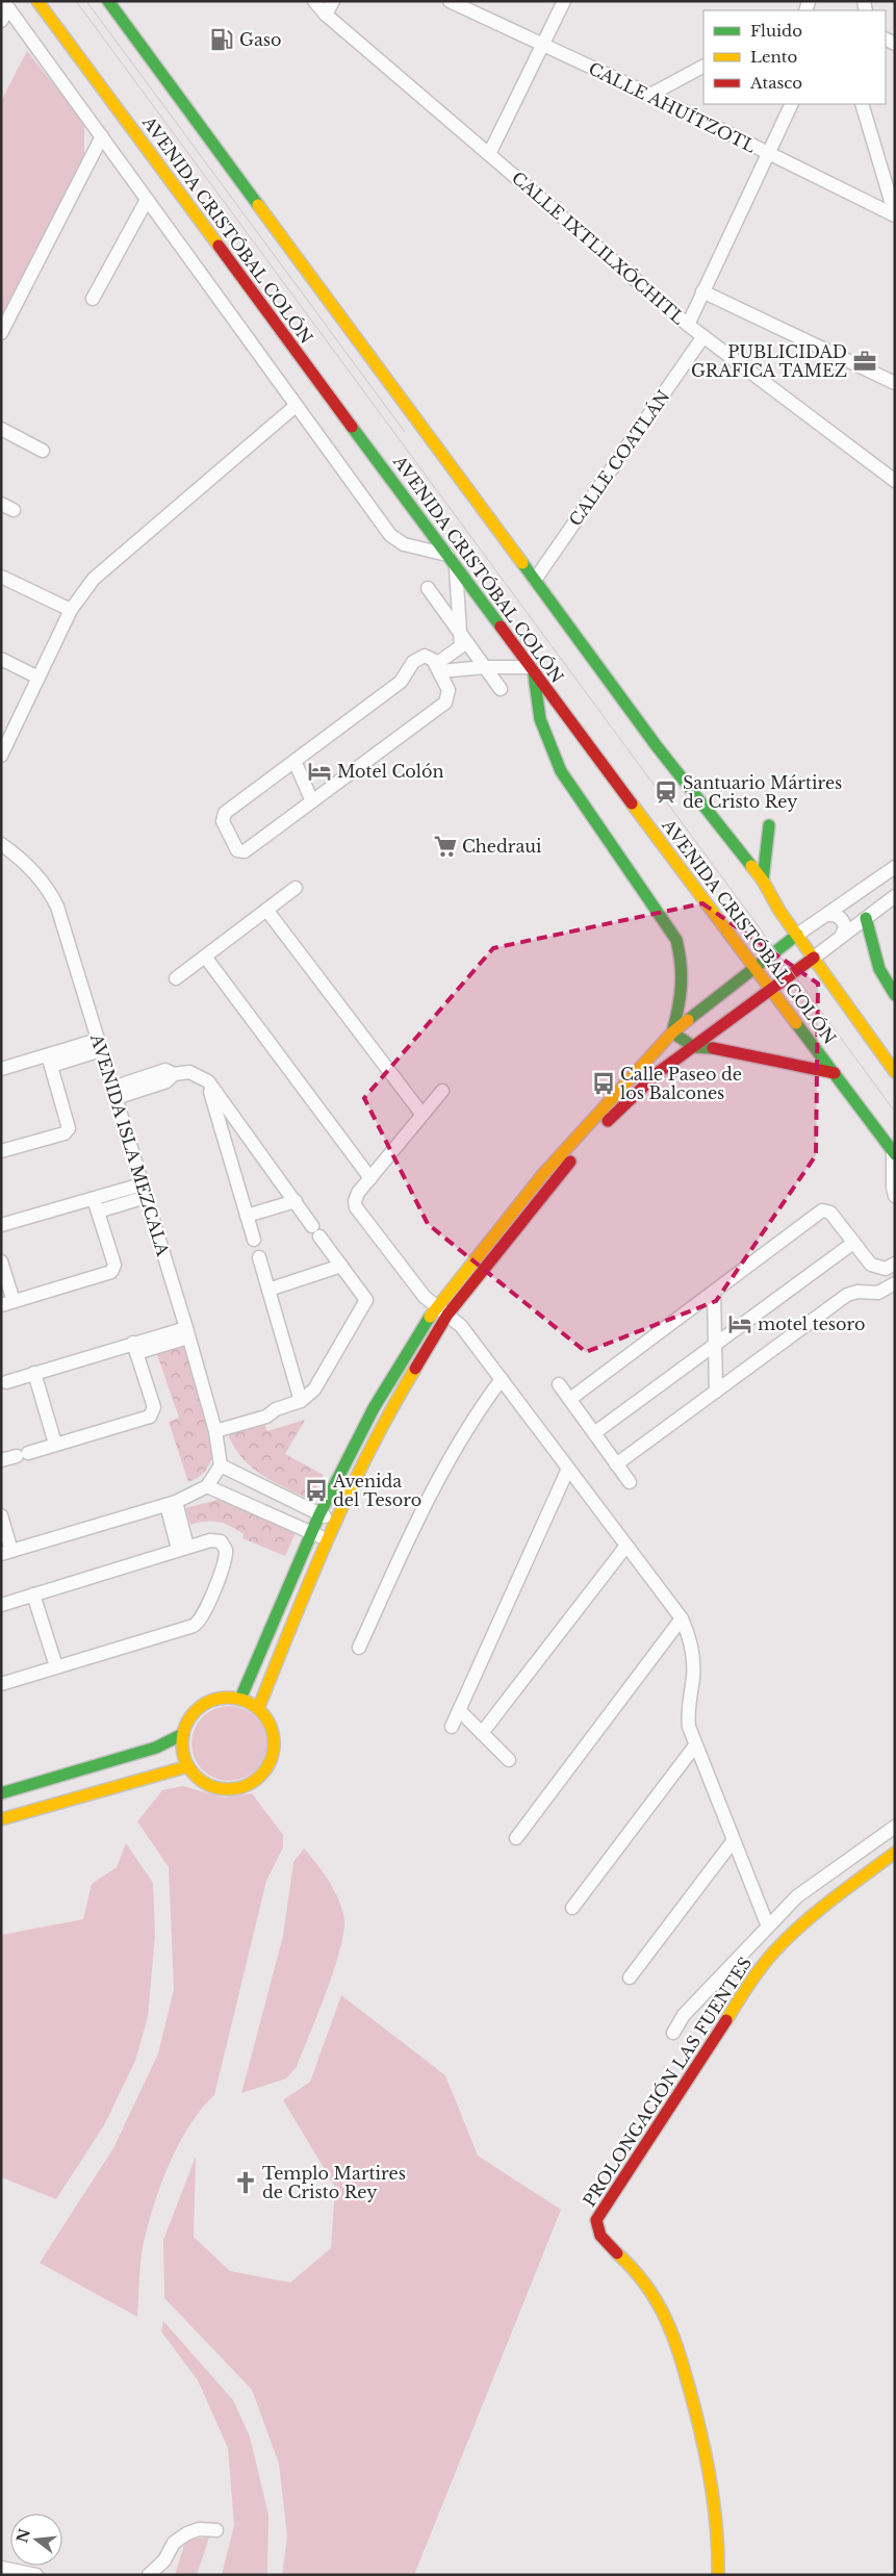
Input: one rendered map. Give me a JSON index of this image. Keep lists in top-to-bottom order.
{
  "streets": {
    "main road": ["AVENIDA CRISTÓBAL COLÓN", "PROLONGACIÓN LAS FUENTES"],
    "street": [
      "CALLE AHUÍTZOTL",
      "CALLE IXTLILXÓCHITL",
      "CALLE COATLÁN",
      "AVENIDA ISLA MEZCALA"
    ]
  },
  "crossings": [
    ["AVENIDA CRISTÓBAL COLÓN", "CALLE COATLÁN"],
    ["CALLE IXTLILXÓCHITL", "CALLE COATLÁN"]
  ],
  "places": {
    "fuel station": ["Gaso"],
    "office": ["PUBLICIDAD GRAFICA TAMEZ"],
    "hotel": ["Motel Colón", "motel tesoro"],
    "station": ["Santuario Mártires de Cristo Rey"],
    "supermarket": ["Chedraui"],
    "bus stop": ["Calle Paseo de los Balcones", "Avenida del Tesoro"],
    "church": ["Templo Martires de Cristo Rey"]
  },
  "legend": ["Fluido", "Lento", "Atasco"],
  "north": "left"
}
